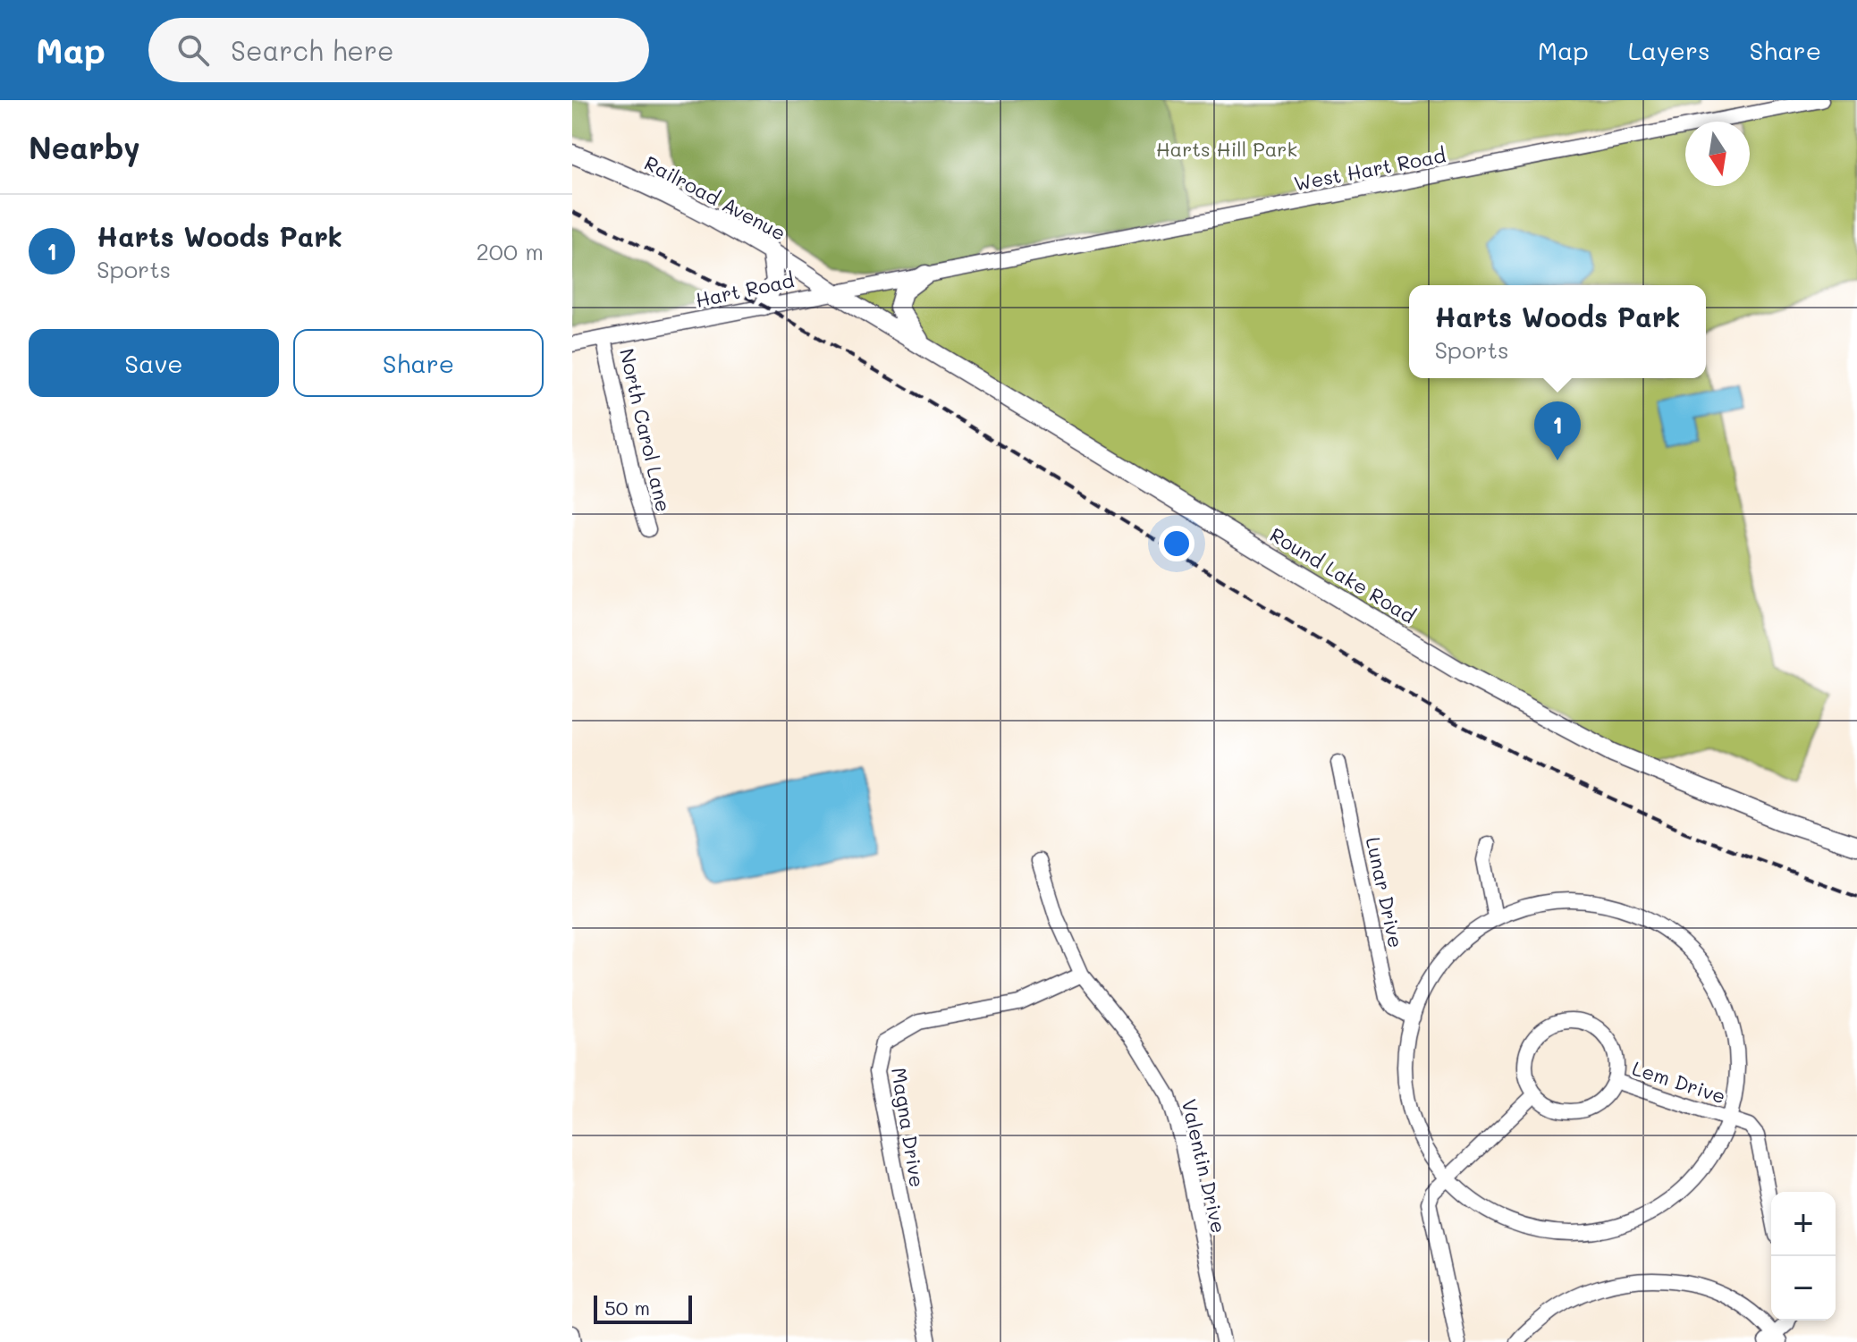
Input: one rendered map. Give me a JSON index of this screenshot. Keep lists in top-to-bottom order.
{
  "streets": {
    "main road": ["Railroad Avenue", "Round Lake Road"],
    "street": [
      "West Hart Road",
      "Hart Road",
      "North Carol Lane",
      "Lunar Drive",
      "Lem Drive",
      "Magna Drive",
      "Valentin Drive"
    ]
  },
  "crossings": [
    ["West Hart Road", "Hart Road"],
    ["Railroad Avenue", "Hart Road"],
    ["Railroad Avenue", "Round Lake Road"],
    ["Hart Road", "North Carol Lane"],
    ["Hart Road", "Round Lake Road"],
    ["Magna Drive", "Valentin Drive"]
  ],
  "parks": ["Harts Hill Park"],
  "scale_bar": "50 m",
  "north": "bottom",
  "page": {
    "header": "Map",
    "search": "Search here",
    "nav": ["Map", "Layers", "Share"],
    "heading": "Nearby",
    "list": [
      {
        "mark": "1",
        "name": "Harts Woods Park",
        "note": "Sports",
        "value": "200 m"
      }
    ],
    "popup": ["Harts Woods Park", "Sports"],
    "buttons": ["Save", "Share"],
    "pins": "1",
    "map_buttons": ["+", "−"],
    "scale": "50 m"
  }
}
